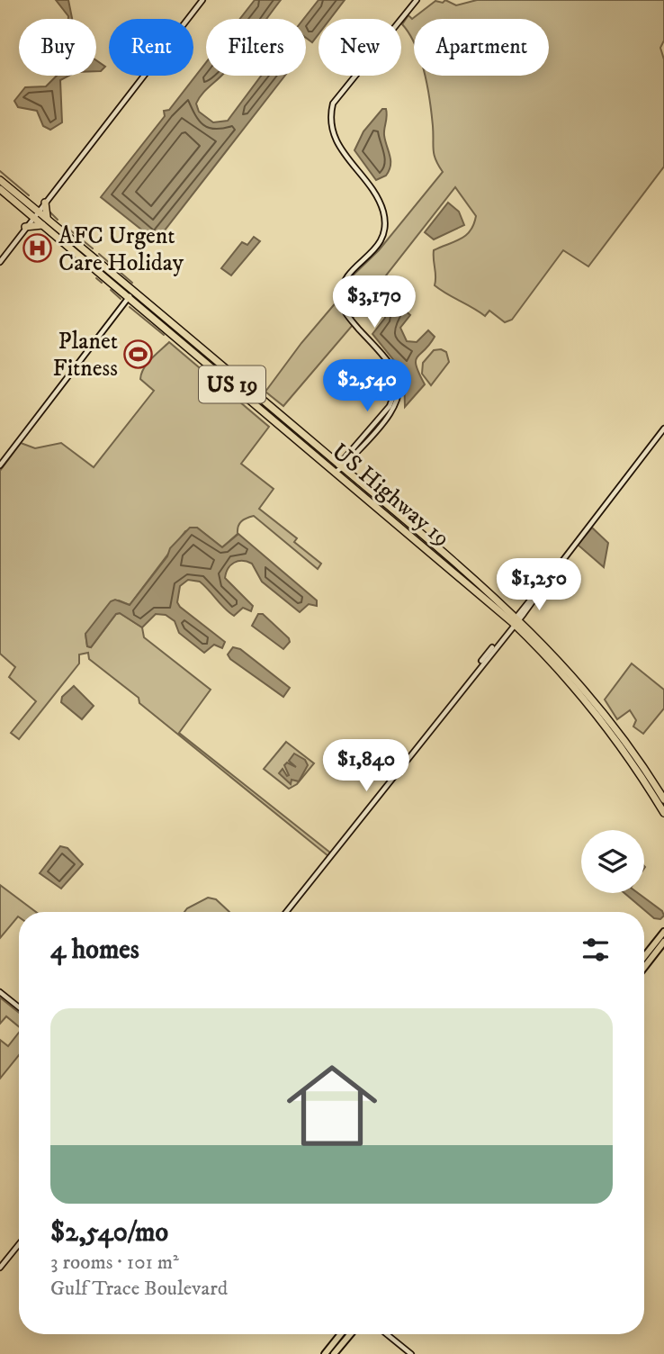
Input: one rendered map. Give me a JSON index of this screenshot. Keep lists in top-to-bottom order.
{
  "streets": {
    "highway": ["US 19", "US Highway 19"]
  },
  "places": {
    "hospital": ["AFC Urgent Care Holiday"],
    "sports": ["Planet Fitness"]
  },
  "page": {
    "chip": [
      "Buy",
      "Rent",
      "Filters",
      "New",
      "Apartment"
    ],
    "price": [
      "$3,170",
      "$2,540",
      "$1,250",
      "$1,840"
    ],
    "heading": "4 homes",
    "list": [
      {
        "name": "$2,540/mo",
        "note": "3 rooms · 101 m² · Gulf Trace Boulevard"
      }
    ]
  }
}
